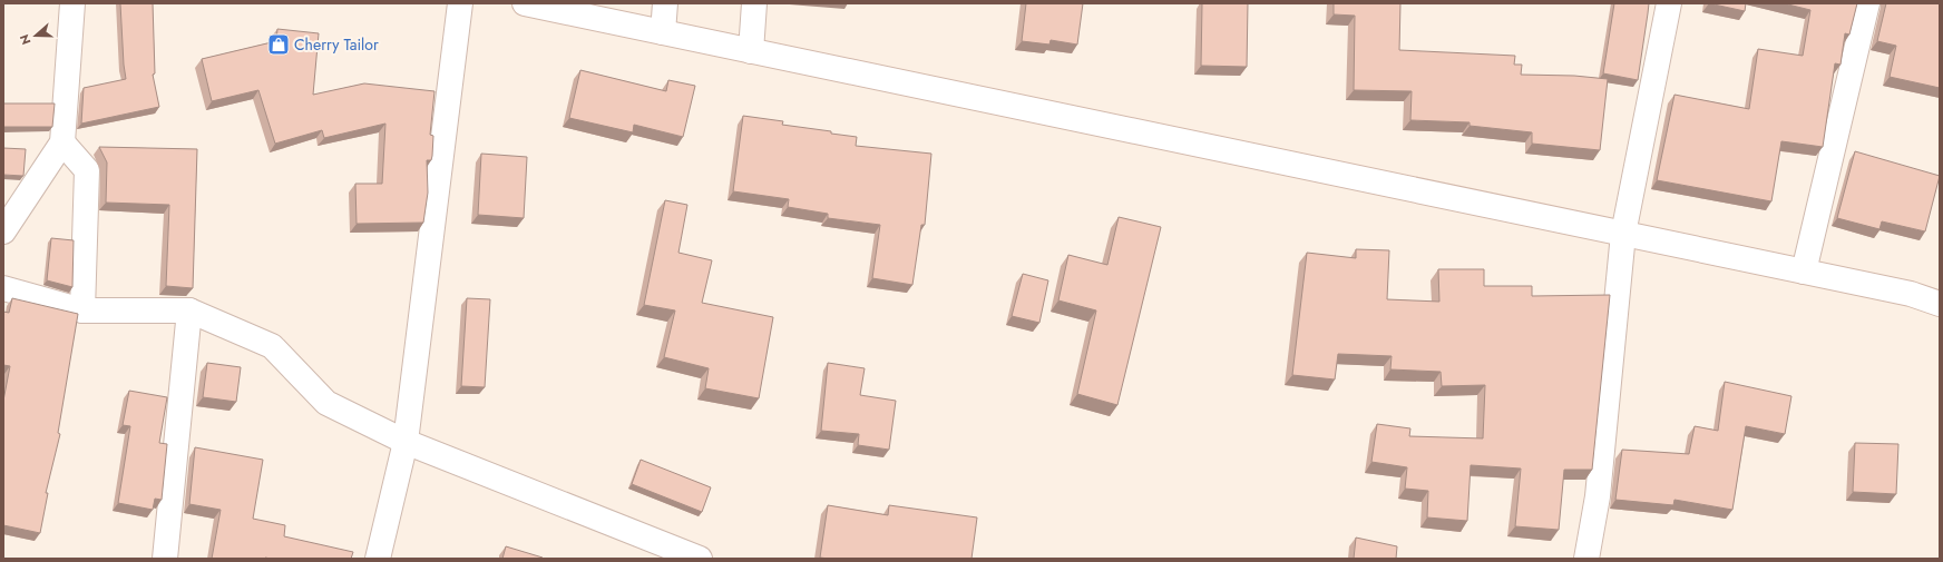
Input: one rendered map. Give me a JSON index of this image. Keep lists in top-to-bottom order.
{
  "places": {
    "shop": ["Cherry Tailor"]
  },
  "north": "left"
}
